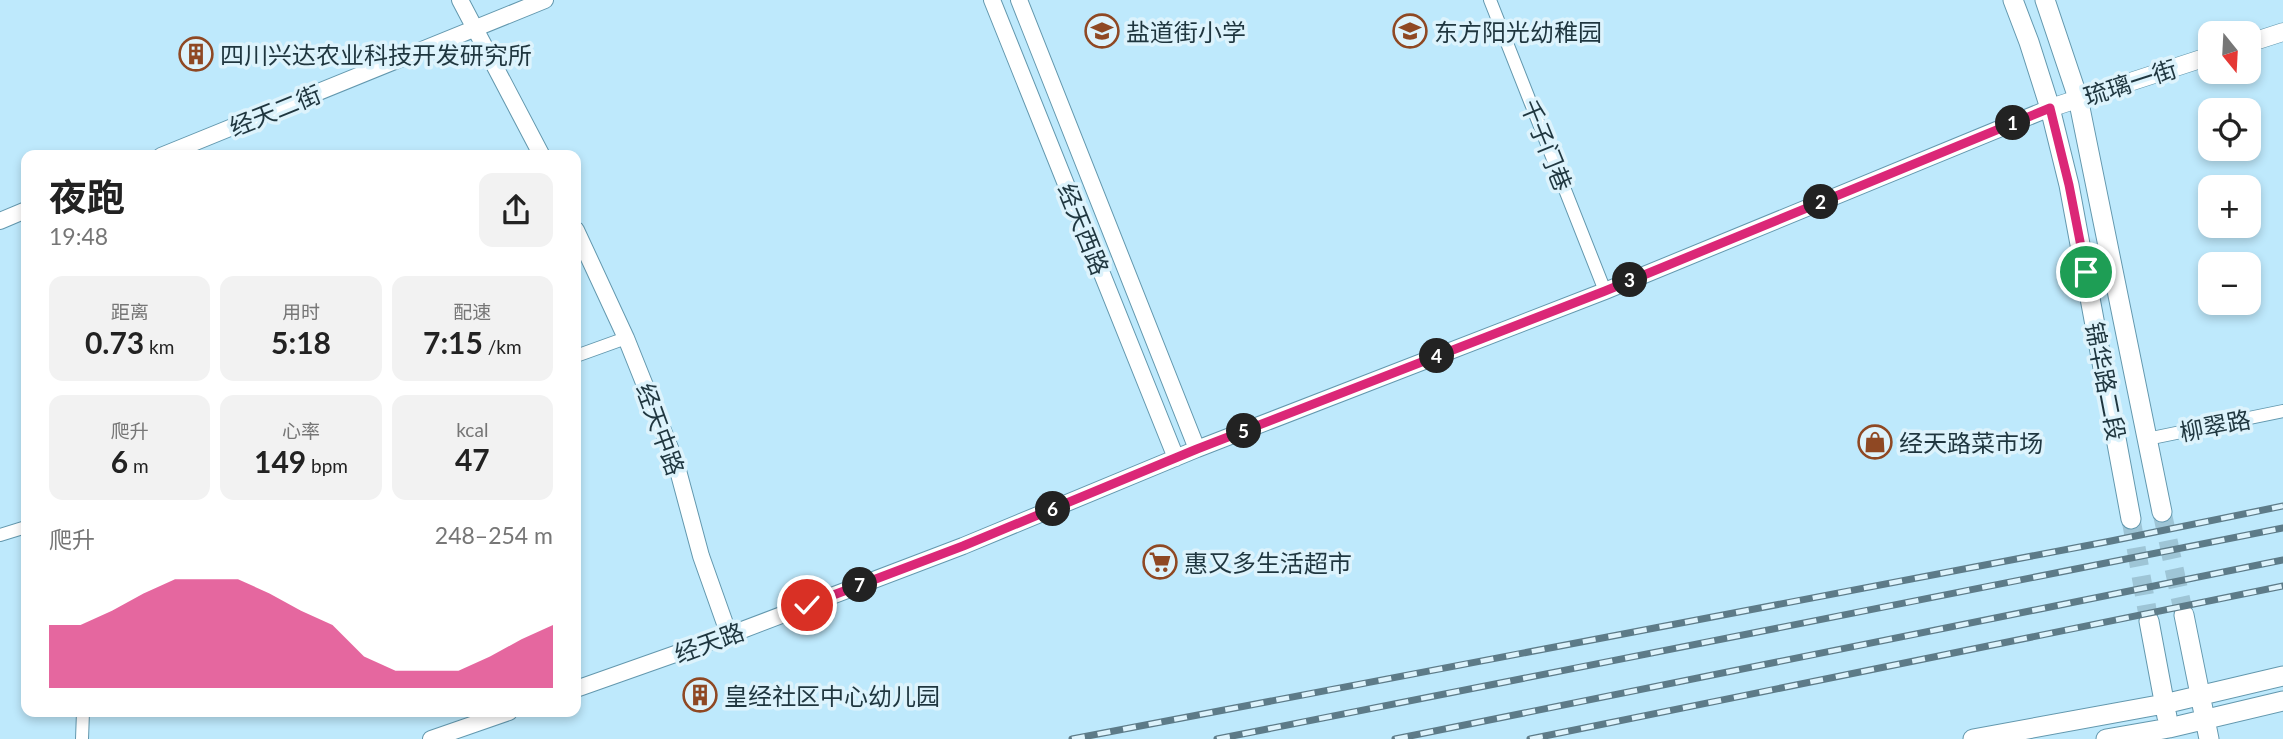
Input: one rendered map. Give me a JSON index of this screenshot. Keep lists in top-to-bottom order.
{
  "streets": {
    "main road": ["琉璃一街", "锦华路二段"],
    "street": [
      "经天二街",
      "千子门巷",
      "经天西路",
      "柳翠路",
      "经天中路",
      "经天路"
    ]
  },
  "crossings": [
    ["琉璃一街", "锦华路二段"],
    ["琉璃一街", "经天路"],
    ["千子门巷", "经天路"],
    ["经天西路", "经天路"],
    ["锦华路二段", "柳翠路"],
    ["锦华路二段", "经天路"],
    ["经天中路", "经天路"]
  ],
  "places": {
    "school or university": ["盐道街小学", "东方阳光幼稚园"],
    "building": ["四川兴达农业科技开发研究所", "皇经社区中心幼儿园"],
    "shop": ["经天路菜市场"],
    "supermarket": ["惠又多生活超市"]
  },
  "north": "bottom",
  "page": {
    "map_buttons": ["+", "−"],
    "pins": [
      "1",
      "2",
      "3",
      "4",
      "5",
      "6",
      "7"
    ],
    "heading": ["夜跑", "19:48"],
    "stats": [
      ["距离", "0.73 km"],
      ["用时", "5:18"],
      ["配速", "7:15 /km"],
      ["爬升", "6 m"],
      ["心率", "149 bpm"],
      ["kcal", "47"]
    ],
    "chart": ["爬升", "248–254 m"]
  }
}
